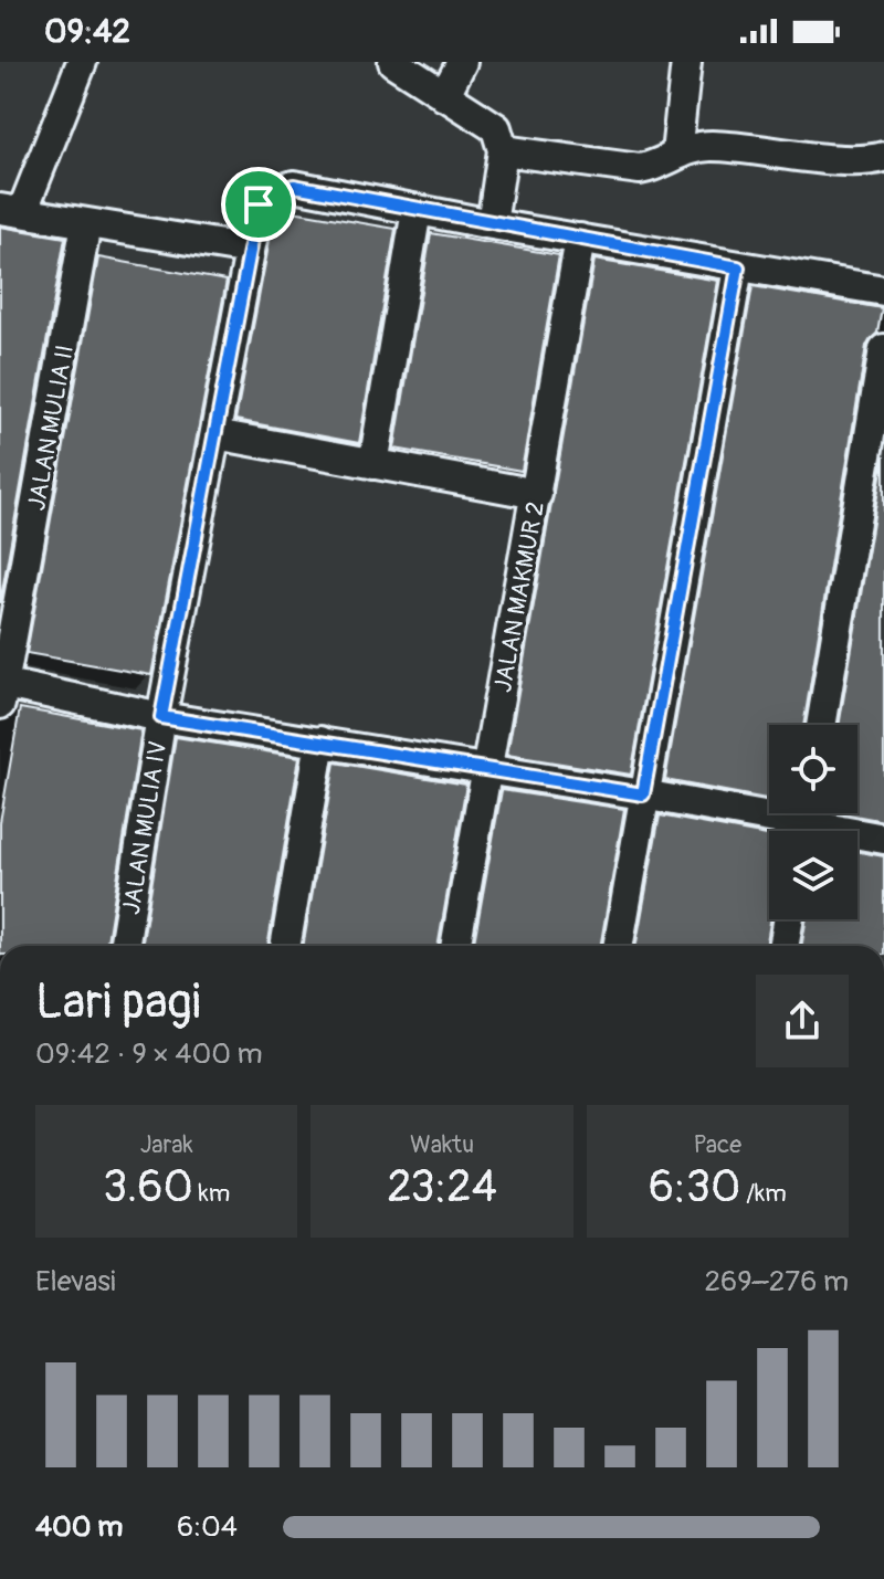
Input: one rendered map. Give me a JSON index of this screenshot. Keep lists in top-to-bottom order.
{
  "streets": {
    "street": ["JALAN MULIA II", "JALAN MAKMUR 2", "JALAN MULIA IV"]
  },
  "page": {
    "status": "09:42",
    "heading": ["Lari pagi", "09:42 · 9 × 400 m"],
    "stats": [
      ["Jarak", "3.60 km"],
      ["Waktu", "23:24"],
      ["Pace", "6:30 /km"]
    ],
    "chart": ["Elevasi", "269–276 m"],
    "list": [
      {
        "name": "400 m",
        "note": "6:04"
      }
    ]
  }
}
